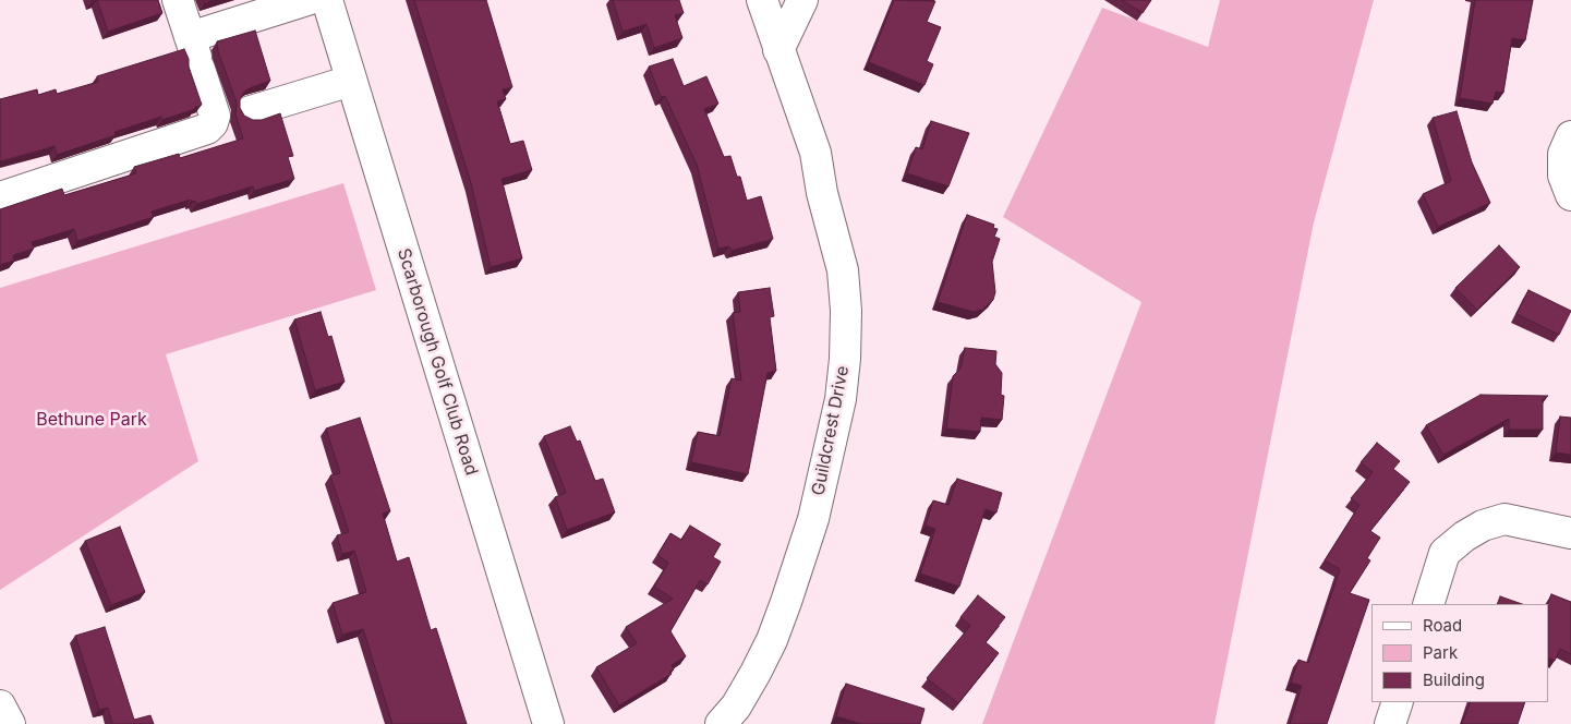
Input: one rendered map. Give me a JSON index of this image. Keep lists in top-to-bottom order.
{
  "streets": {
    "street": ["Scarborough Golf Club Road", "Guildcrest Drive"]
  },
  "parks": ["Bethune Park"],
  "legend": ["Road", "Park", "Building"]
}
